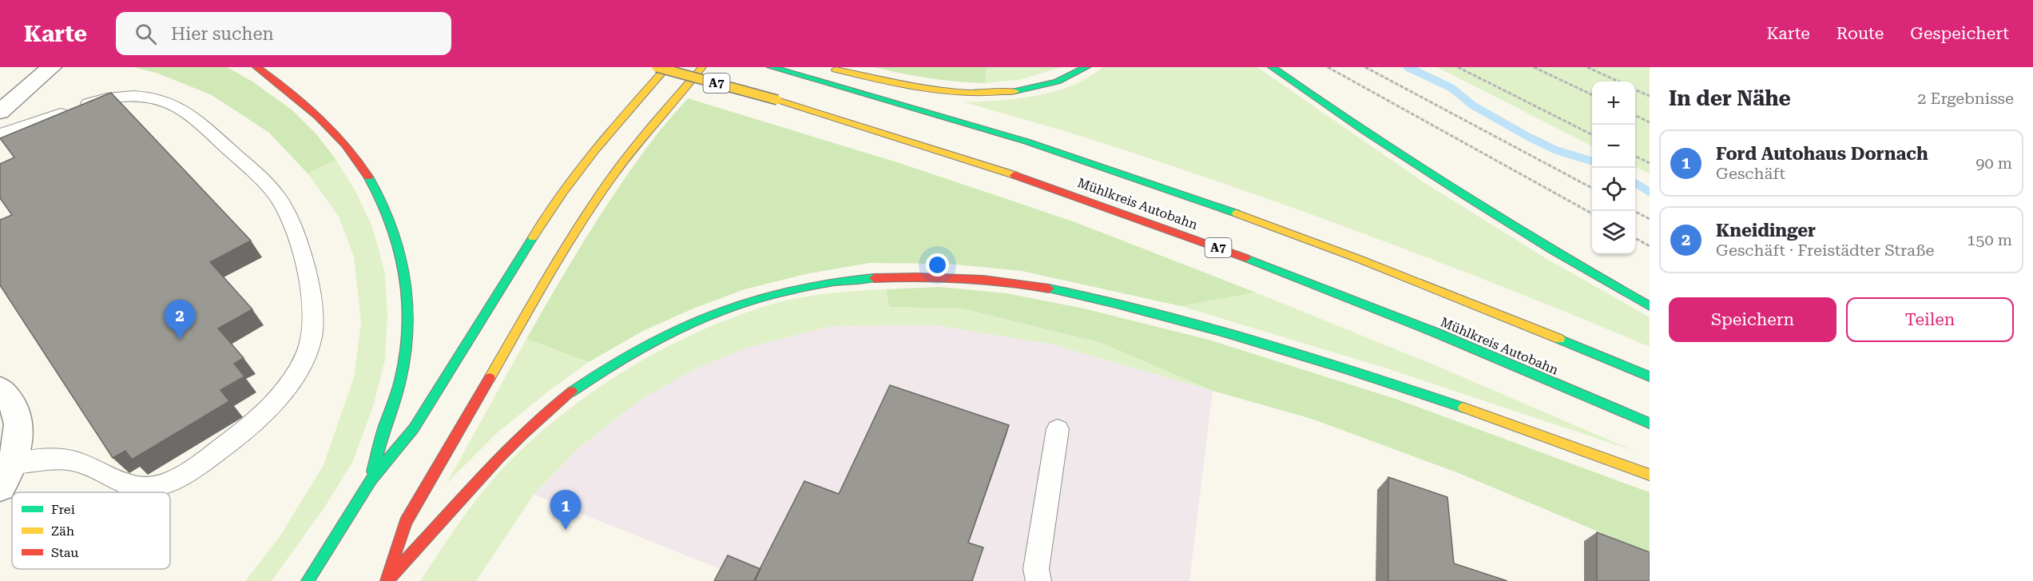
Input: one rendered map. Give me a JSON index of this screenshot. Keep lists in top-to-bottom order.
{
  "streets": {
    "highway": ["A7", "Mühlkreis Autobahn"]
  },
  "legend": ["Frei", "Zäh", "Stau"],
  "page": {
    "header": "Karte",
    "search": "Hier suchen",
    "nav": ["Karte", "Route", "Gespeichert"],
    "heading": ["In der Nähe", "2 Ergebnisse"],
    "map_buttons": ["+", "−"],
    "list": [
      {
        "mark": "1",
        "name": "Ford Autohaus Dornach",
        "note": "Geschäft",
        "value": "90 m"
      },
      {
        "mark": "2",
        "name": "Kneidinger",
        "note": "Geschäft · Freistädter Straße",
        "value": "150 m"
      }
    ],
    "buttons": ["Speichern", "Teilen"],
    "pins": ["2", "1"]
  }
}
